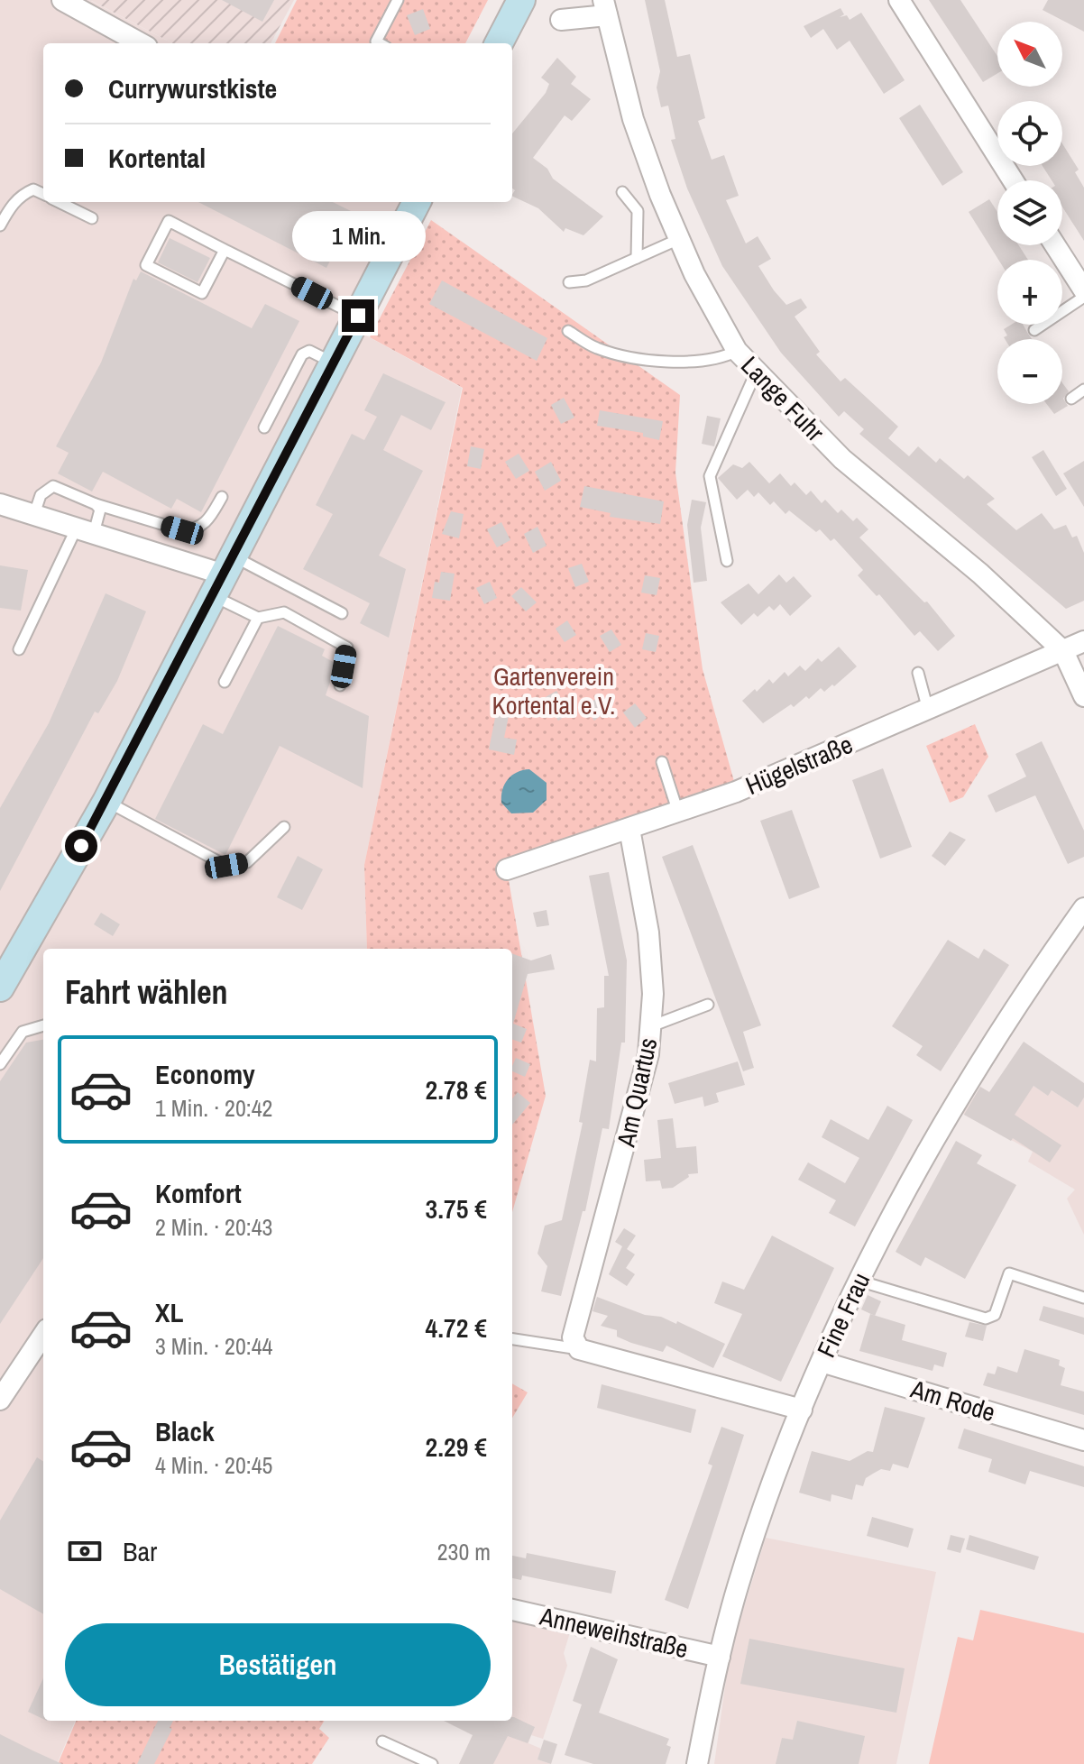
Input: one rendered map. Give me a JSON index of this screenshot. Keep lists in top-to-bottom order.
{
  "streets": {
    "street": [
      "Lange Fuhr",
      "Hügelstraße",
      "Am Quartus",
      "Fine Frau",
      "Am Rode",
      "Anneweihstraße"
    ]
  },
  "crossings": [
    ["Lange Fuhr", "Hügelstraße"],
    ["Hügelstraße", "Am Quartus"],
    ["Fine Frau", "Am Rode"],
    ["Fine Frau", "Anneweihstraße"]
  ],
  "parks": ["Gartenverein Kortental e.V."],
  "north": "top left",
  "page": {
    "map_buttons": ["+", "−"],
    "banner": ["Currywurstkiste", "Kortental"],
    "bubble": "1 Min.",
    "heading": "Fahrt wählen",
    "list": [
      {
        "name": "Economy",
        "note": "1 Min. · 20:42",
        "value": "2.78 €"
      },
      {
        "name": "Komfort",
        "note": "2 Min. · 20:43",
        "value": "3.75 €"
      },
      {
        "name": "XL",
        "note": "3 Min. · 20:44",
        "value": "4.72 €"
      },
      {
        "name": "Black",
        "note": "4 Min. · 20:45",
        "value": "2.29 €"
      }
    ],
    "pay": ["Bar", "230 m"],
    "buttons": "Bestätigen"
  }
}
